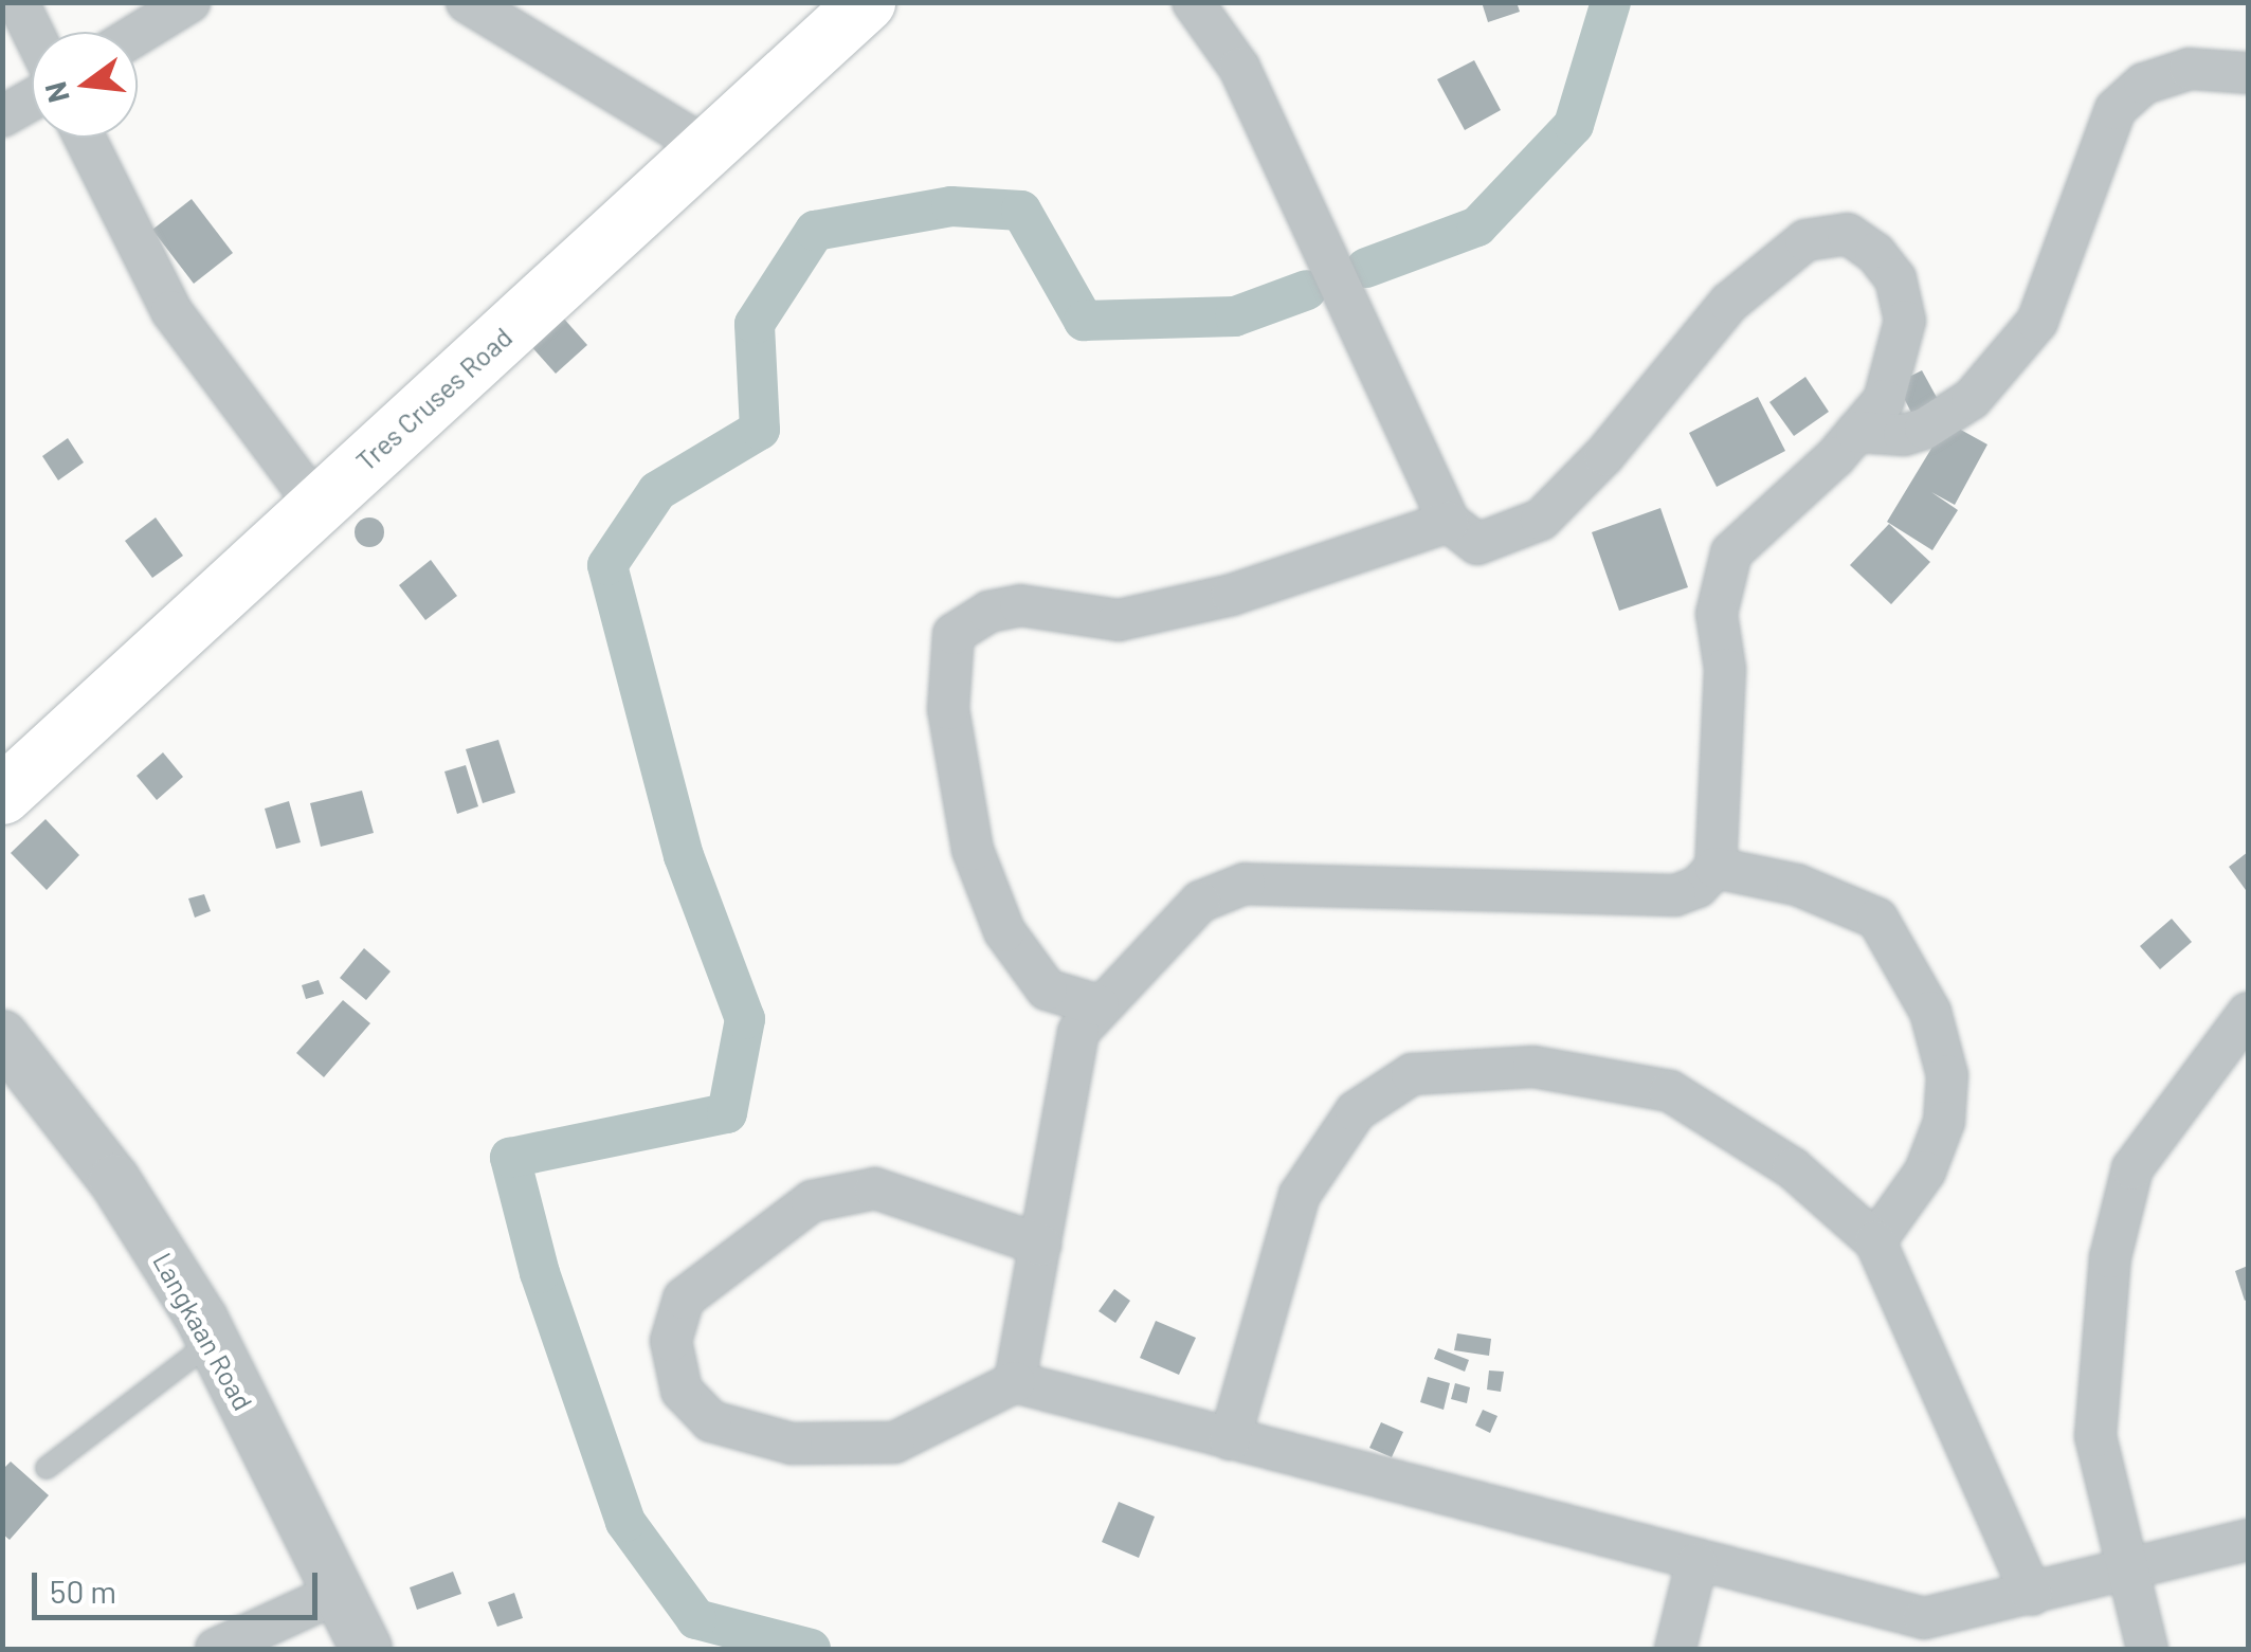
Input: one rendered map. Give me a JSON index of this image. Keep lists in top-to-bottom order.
{
  "streets": {
    "main road": ["Tres Cruses Road"],
    "street": ["Langkaan Road"]
  },
  "scale_bar": "50 m",
  "north": "left"
}
